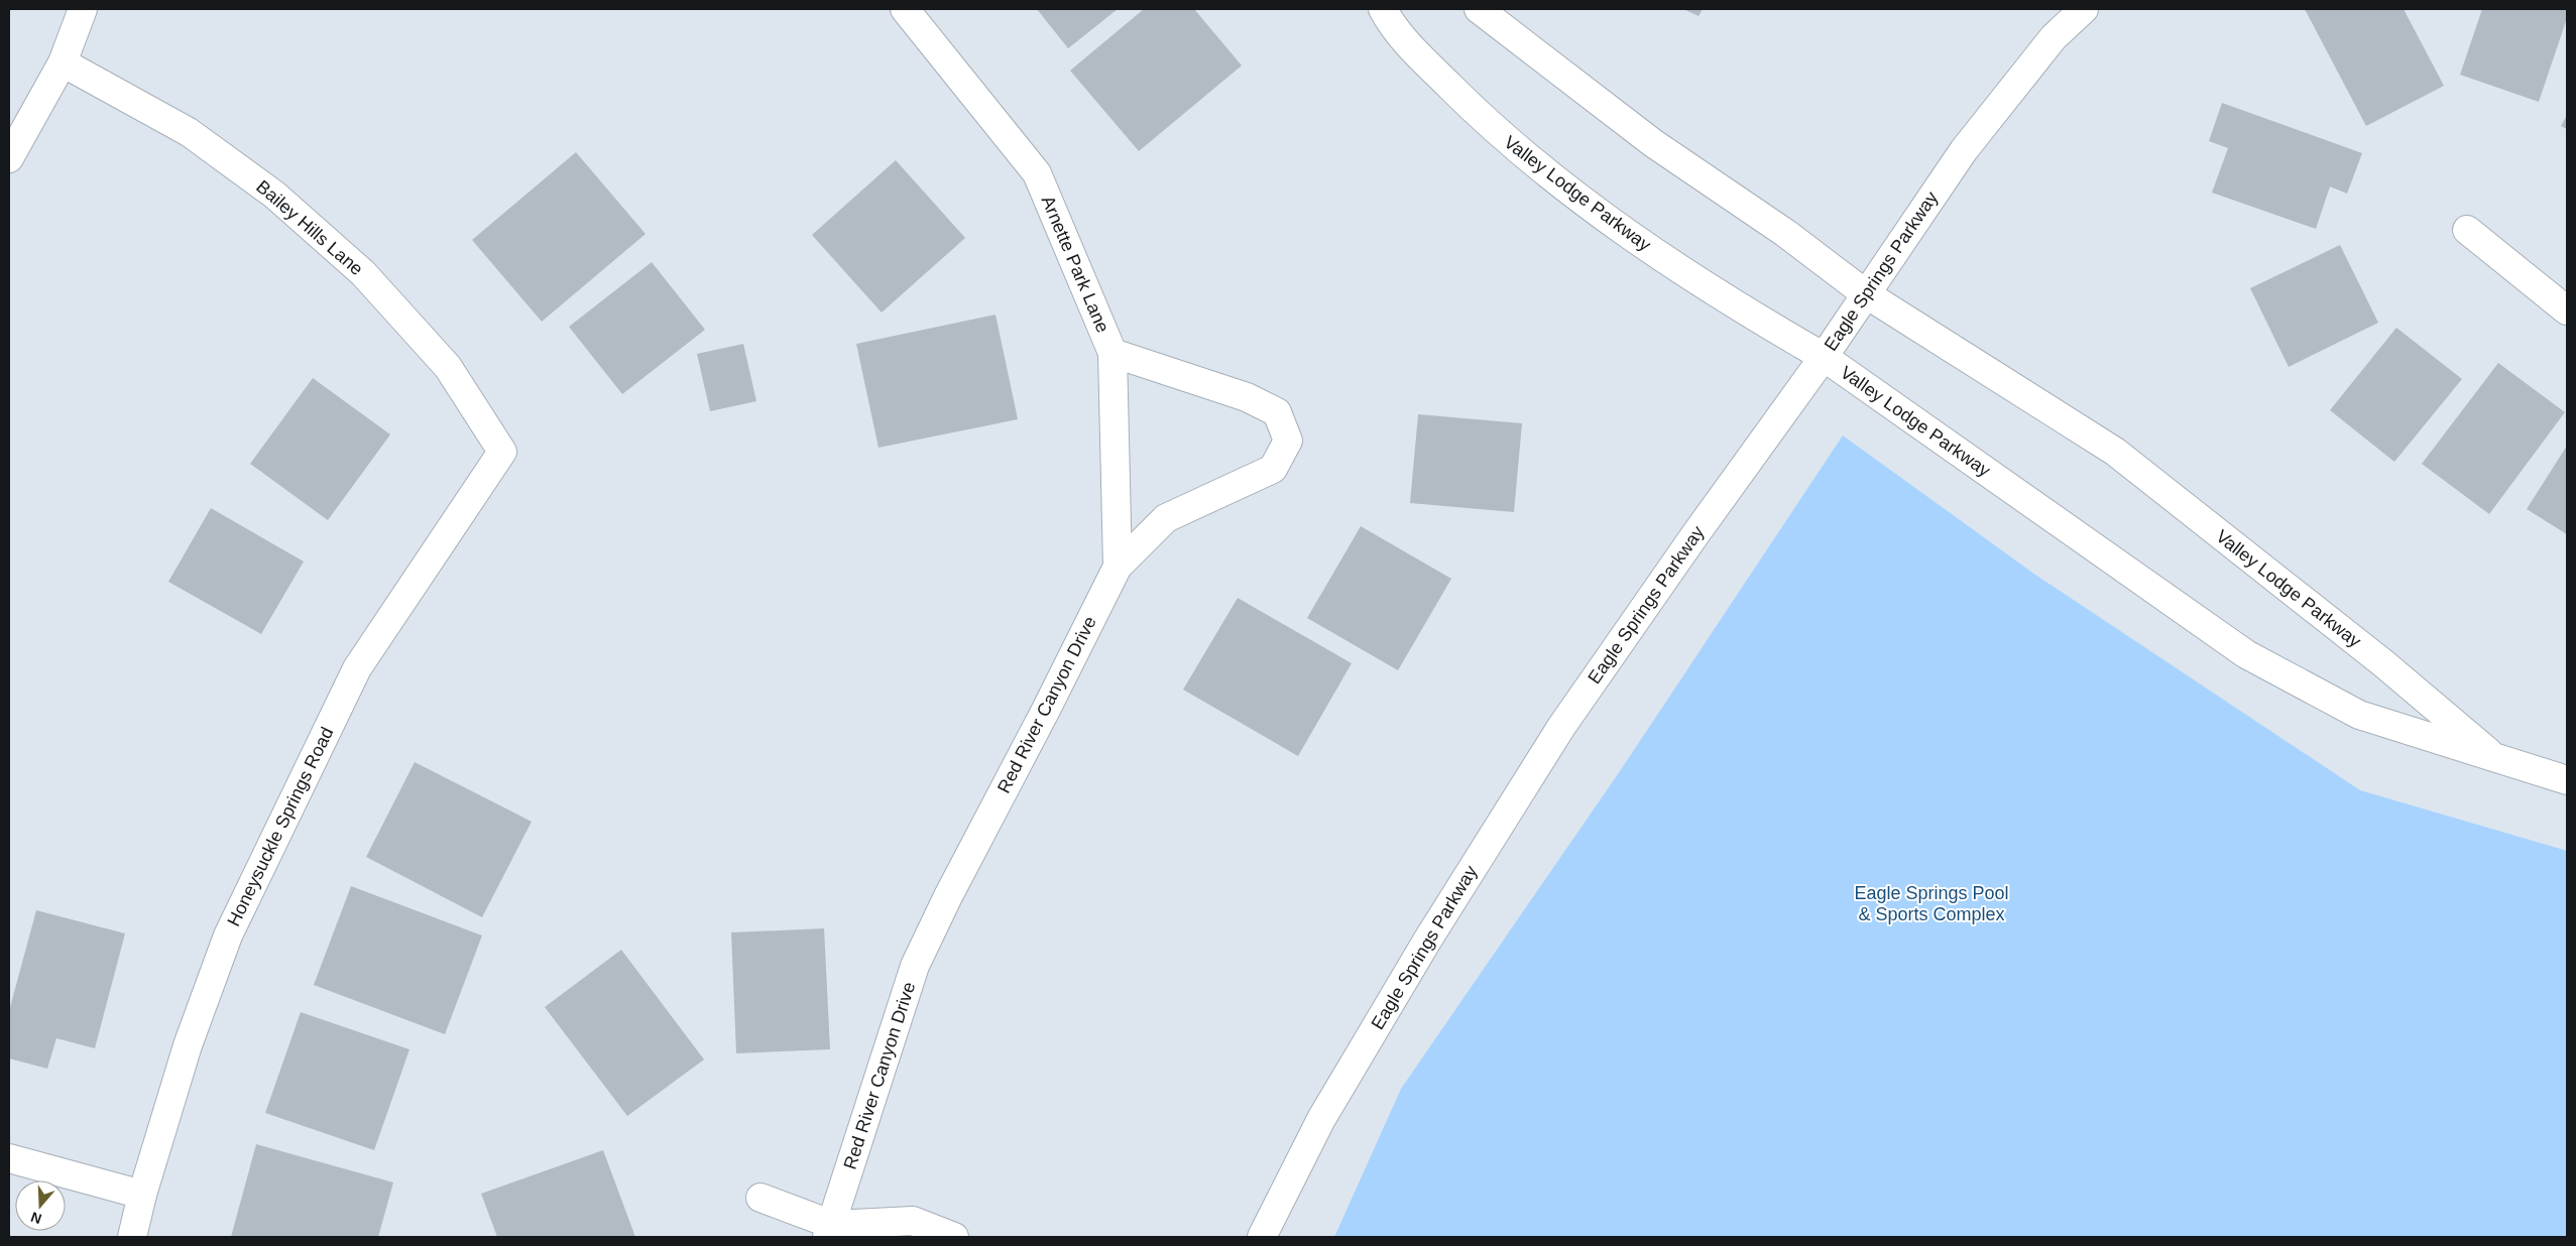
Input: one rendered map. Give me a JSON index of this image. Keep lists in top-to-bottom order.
{
  "streets": {
    "street": [
      "Valley Lodge Parkway",
      "Bailey Hills Lane",
      "Arnette Park Lane",
      "Eagle Springs Parkway",
      "Red River Canyon Drive",
      "Honeysuckle Springs Road"
    ]
  },
  "crossings": [
    ["Valley Lodge Parkway", "Eagle Springs Parkway"],
    ["Bailey Hills Lane", "Honeysuckle Springs Road"],
    ["Arnette Park Lane", "Red River Canyon Drive"]
  ],
  "parks": ["Eagle Springs Pool & Sports Complex"],
  "north": "bottom"
}
